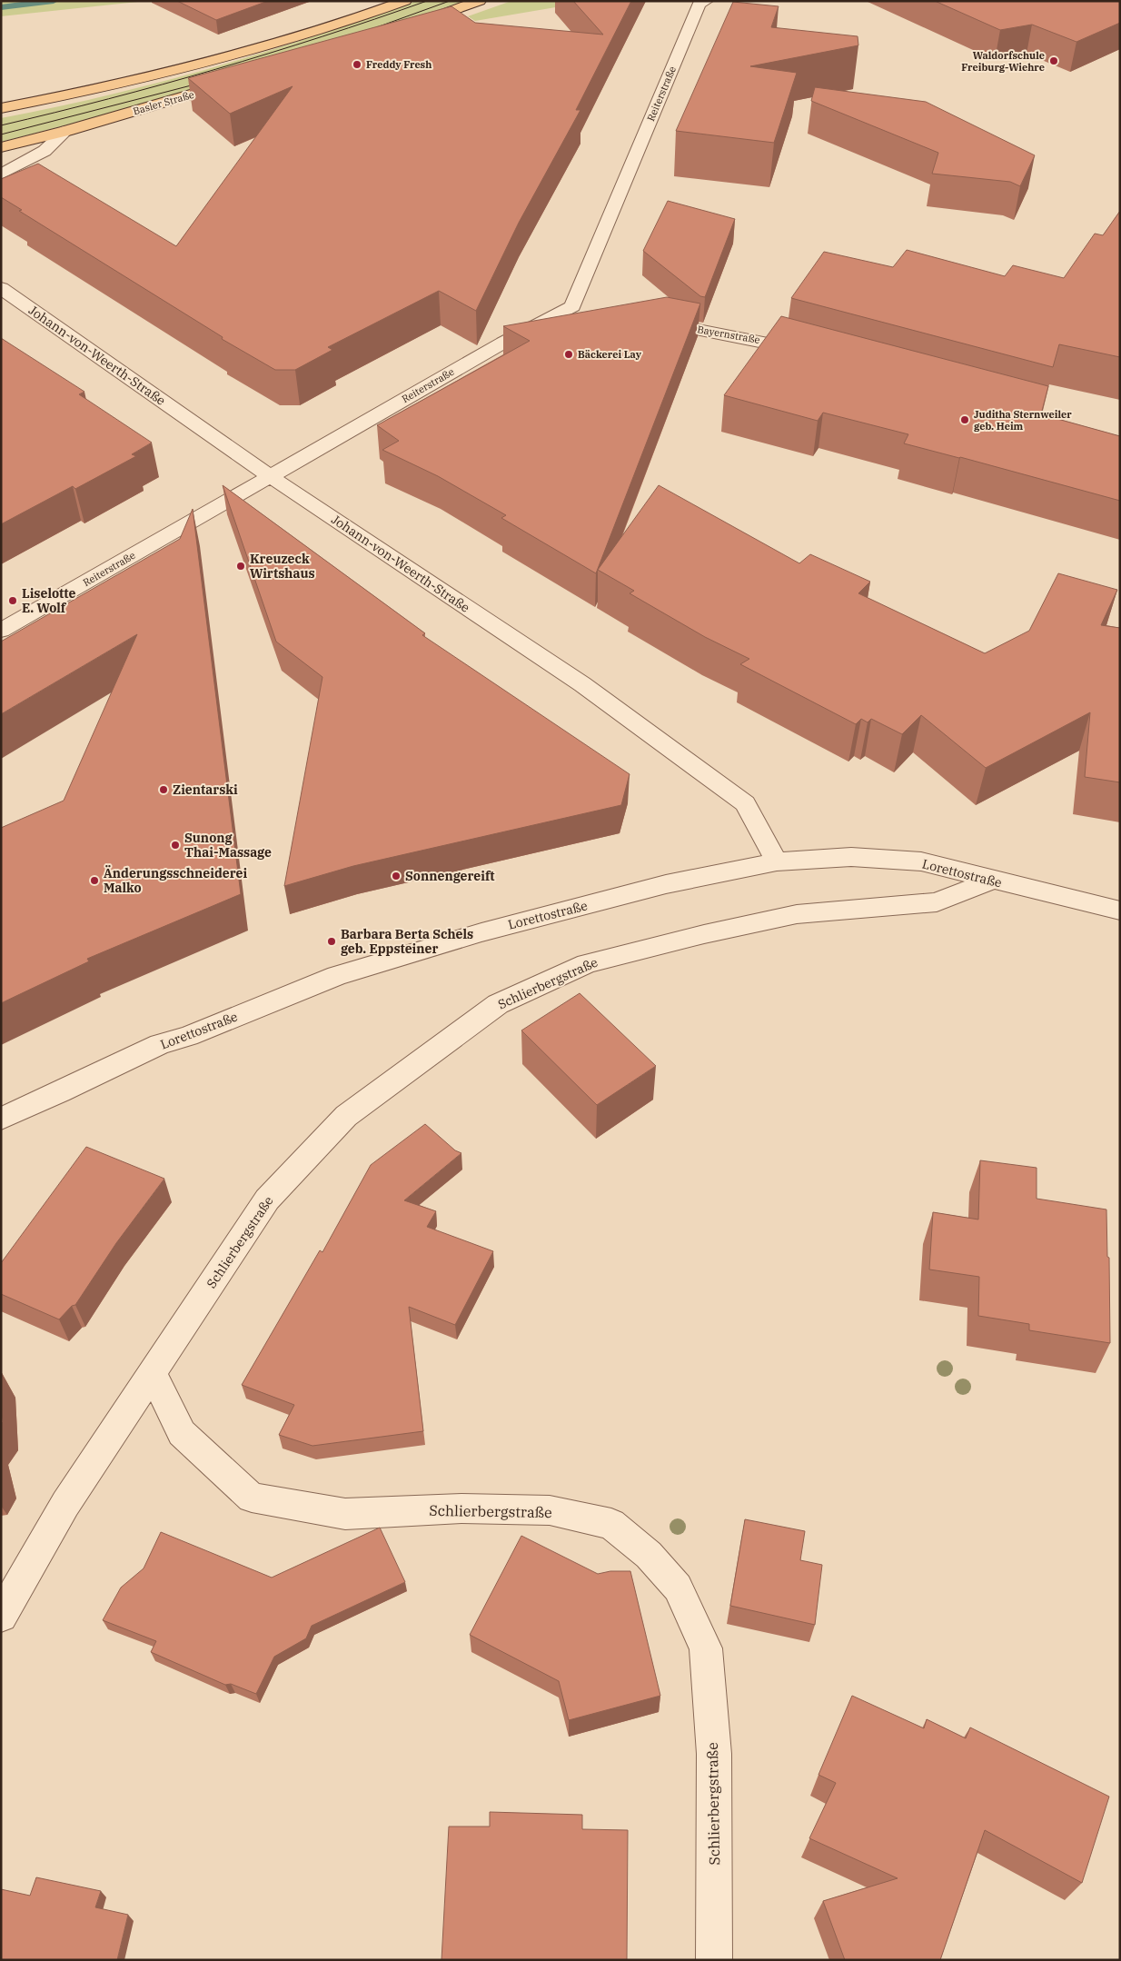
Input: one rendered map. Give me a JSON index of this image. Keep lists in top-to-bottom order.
{
  "streets": {
    "main road": ["Basler Straße"],
    "street": [
      "Reiterstraße",
      "Bayernstraße",
      "Johann-von-Weerth-Straße",
      "Lorettostraße",
      "Schlierbergstraße"
    ]
  },
  "crossings": [
    ["Reiterstraße", "Johann-von-Weerth-Straße"],
    ["Johann-von-Weerth-Straße", "Lorettostraße"],
    ["Lorettostraße", "Schlierbergstraße"]
  ],
  "places": [
    "Waldorfschule Freiburg-Wiehre",
    "Freddy Fresh",
    "Bäckerei Lay",
    "Juditha Sternweiler geb. Heim",
    "Kreuzeck Wirtshaus",
    "Liselotte E. Wolf",
    "Zientarski",
    "Sunong Thai-Massage",
    "Sonnengereift",
    "Änderungsschneiderei Malko",
    "Barbara Berta Schels geb. Eppsteiner"
  ]
}
